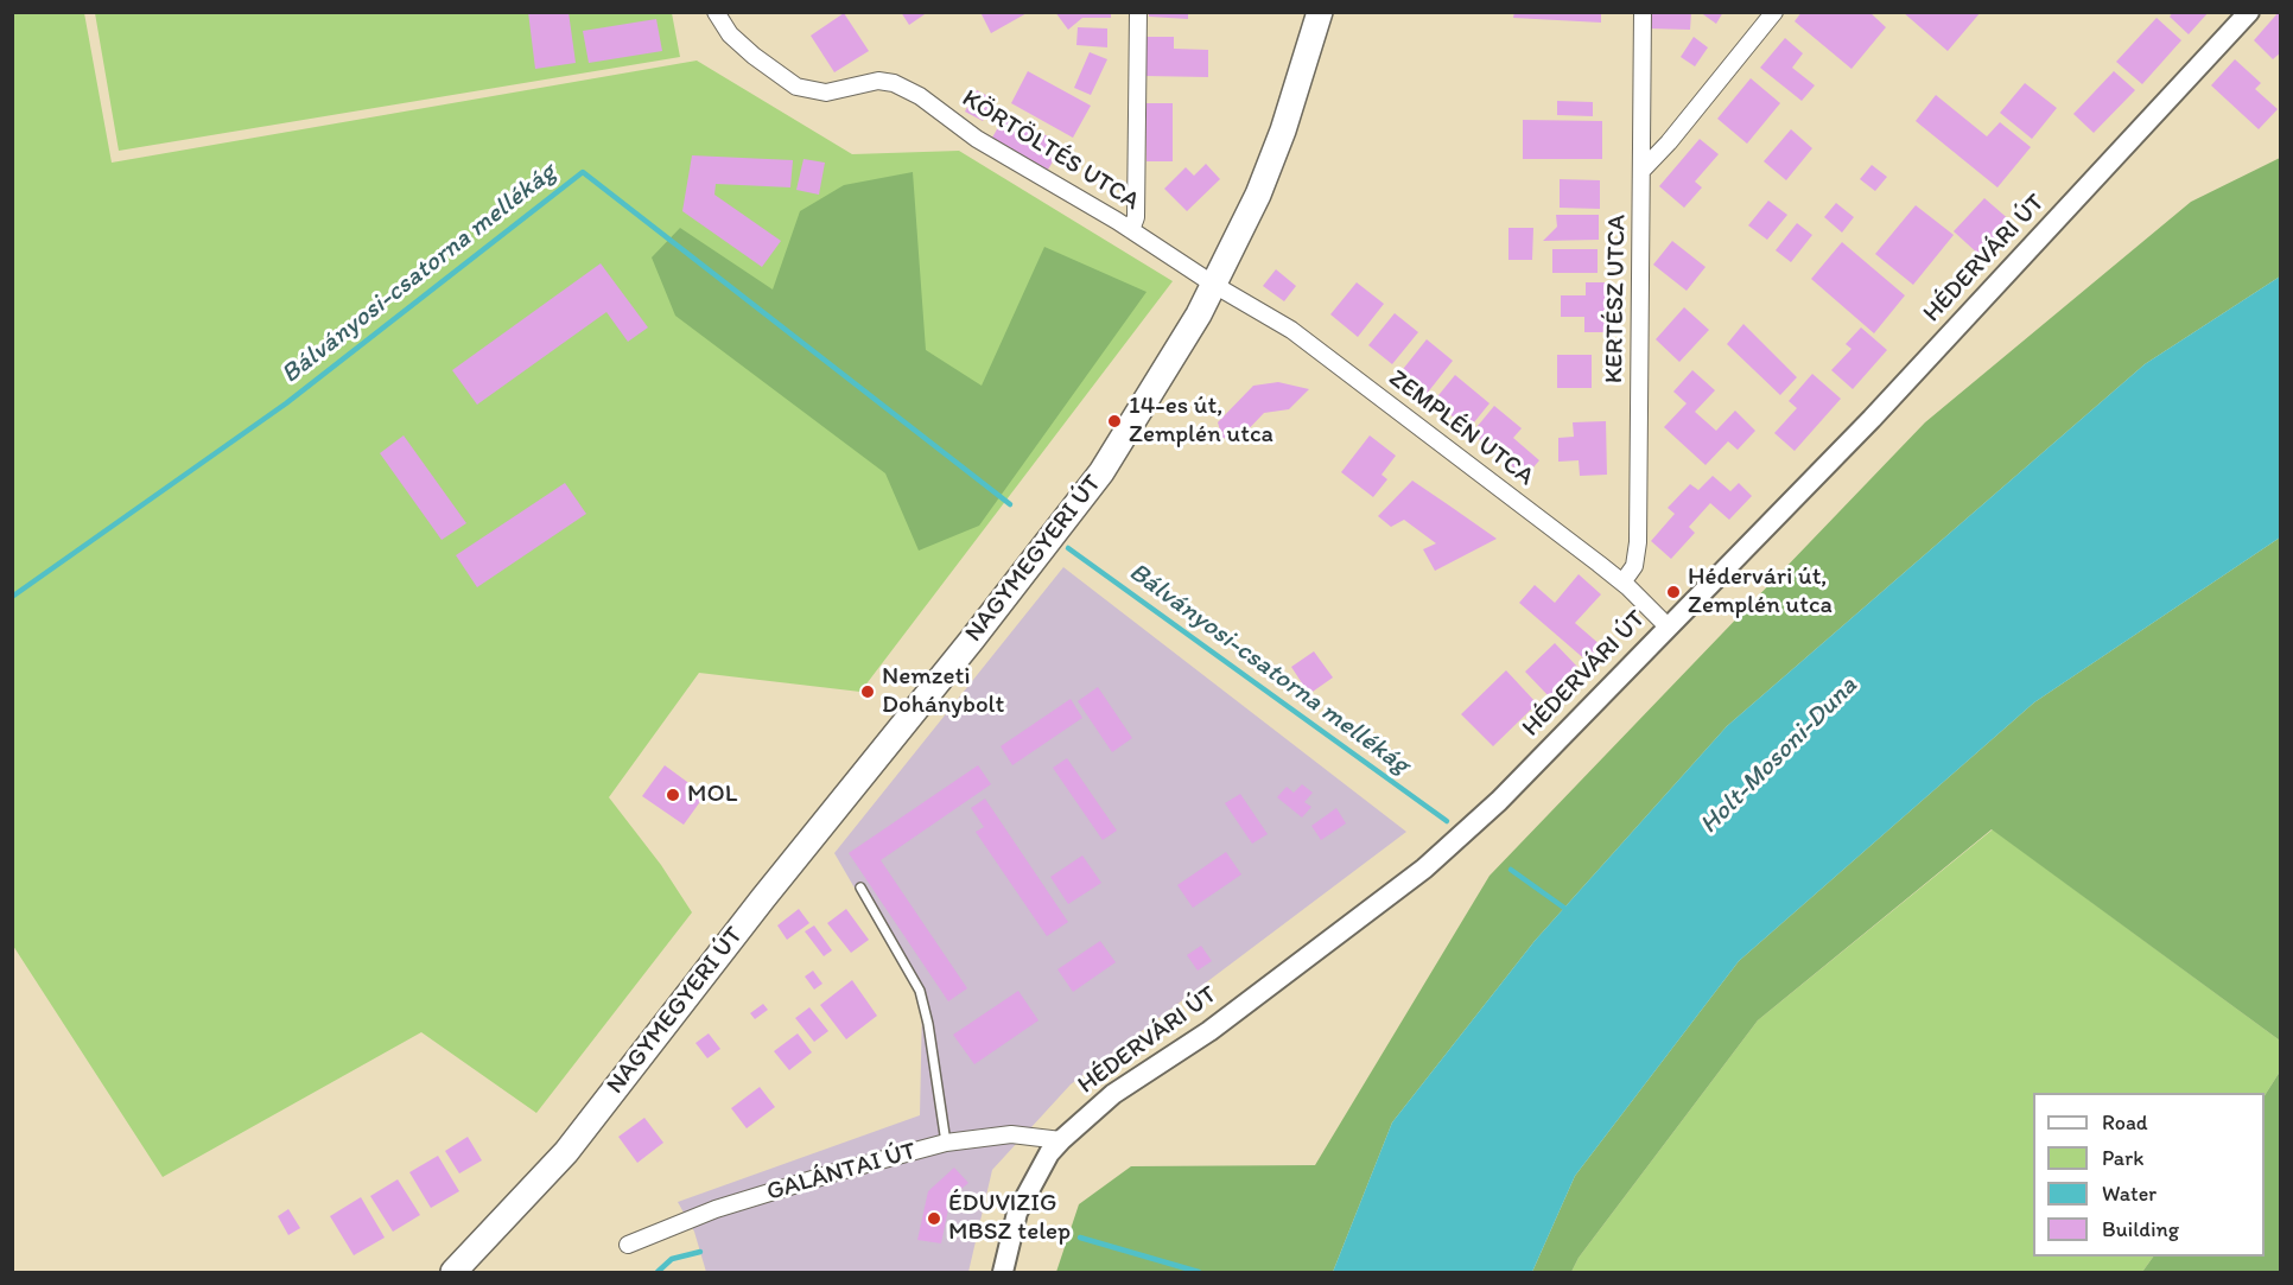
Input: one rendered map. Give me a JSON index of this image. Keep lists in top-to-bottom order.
{
  "streets": {
    "main road": ["NAGYMEGYERI ÚT"],
    "street": [
      "KÖRTÖLTÉS UTCA",
      "HÉDERVÁRI ÚT",
      "KERTÉSZ UTCA",
      "ZEMPLÉN UTCA",
      "GALÁNTAI ÚT"
    ]
  },
  "crossings": [
    ["KÖRTÖLTÉS UTCA", "ZEMPLÉN UTCA"],
    ["KÖRTÖLTÉS UTCA", "NAGYMEGYERI ÚT"],
    ["HÉDERVÁRI ÚT", "ZEMPLÉN UTCA"],
    ["HÉDERVÁRI ÚT", "GALÁNTAI ÚT"],
    ["KERTÉSZ UTCA", "ZEMPLÉN UTCA"],
    ["ZEMPLÉN UTCA", "NAGYMEGYERI ÚT"]
  ],
  "water": ["Bálványosi-csatorna mellékág", "Holt-Mosoni-Duna"],
  "places": [
    "14-es út, Zemplén utca",
    "Hédervári út, Zemplén utca",
    "Nemzeti Dohánybolt",
    "MOL",
    "ÉDUVIZIG MBSZ telep"
  ],
  "legend": [
    "Road",
    "Park",
    "Water",
    "Building"
  ]
}
